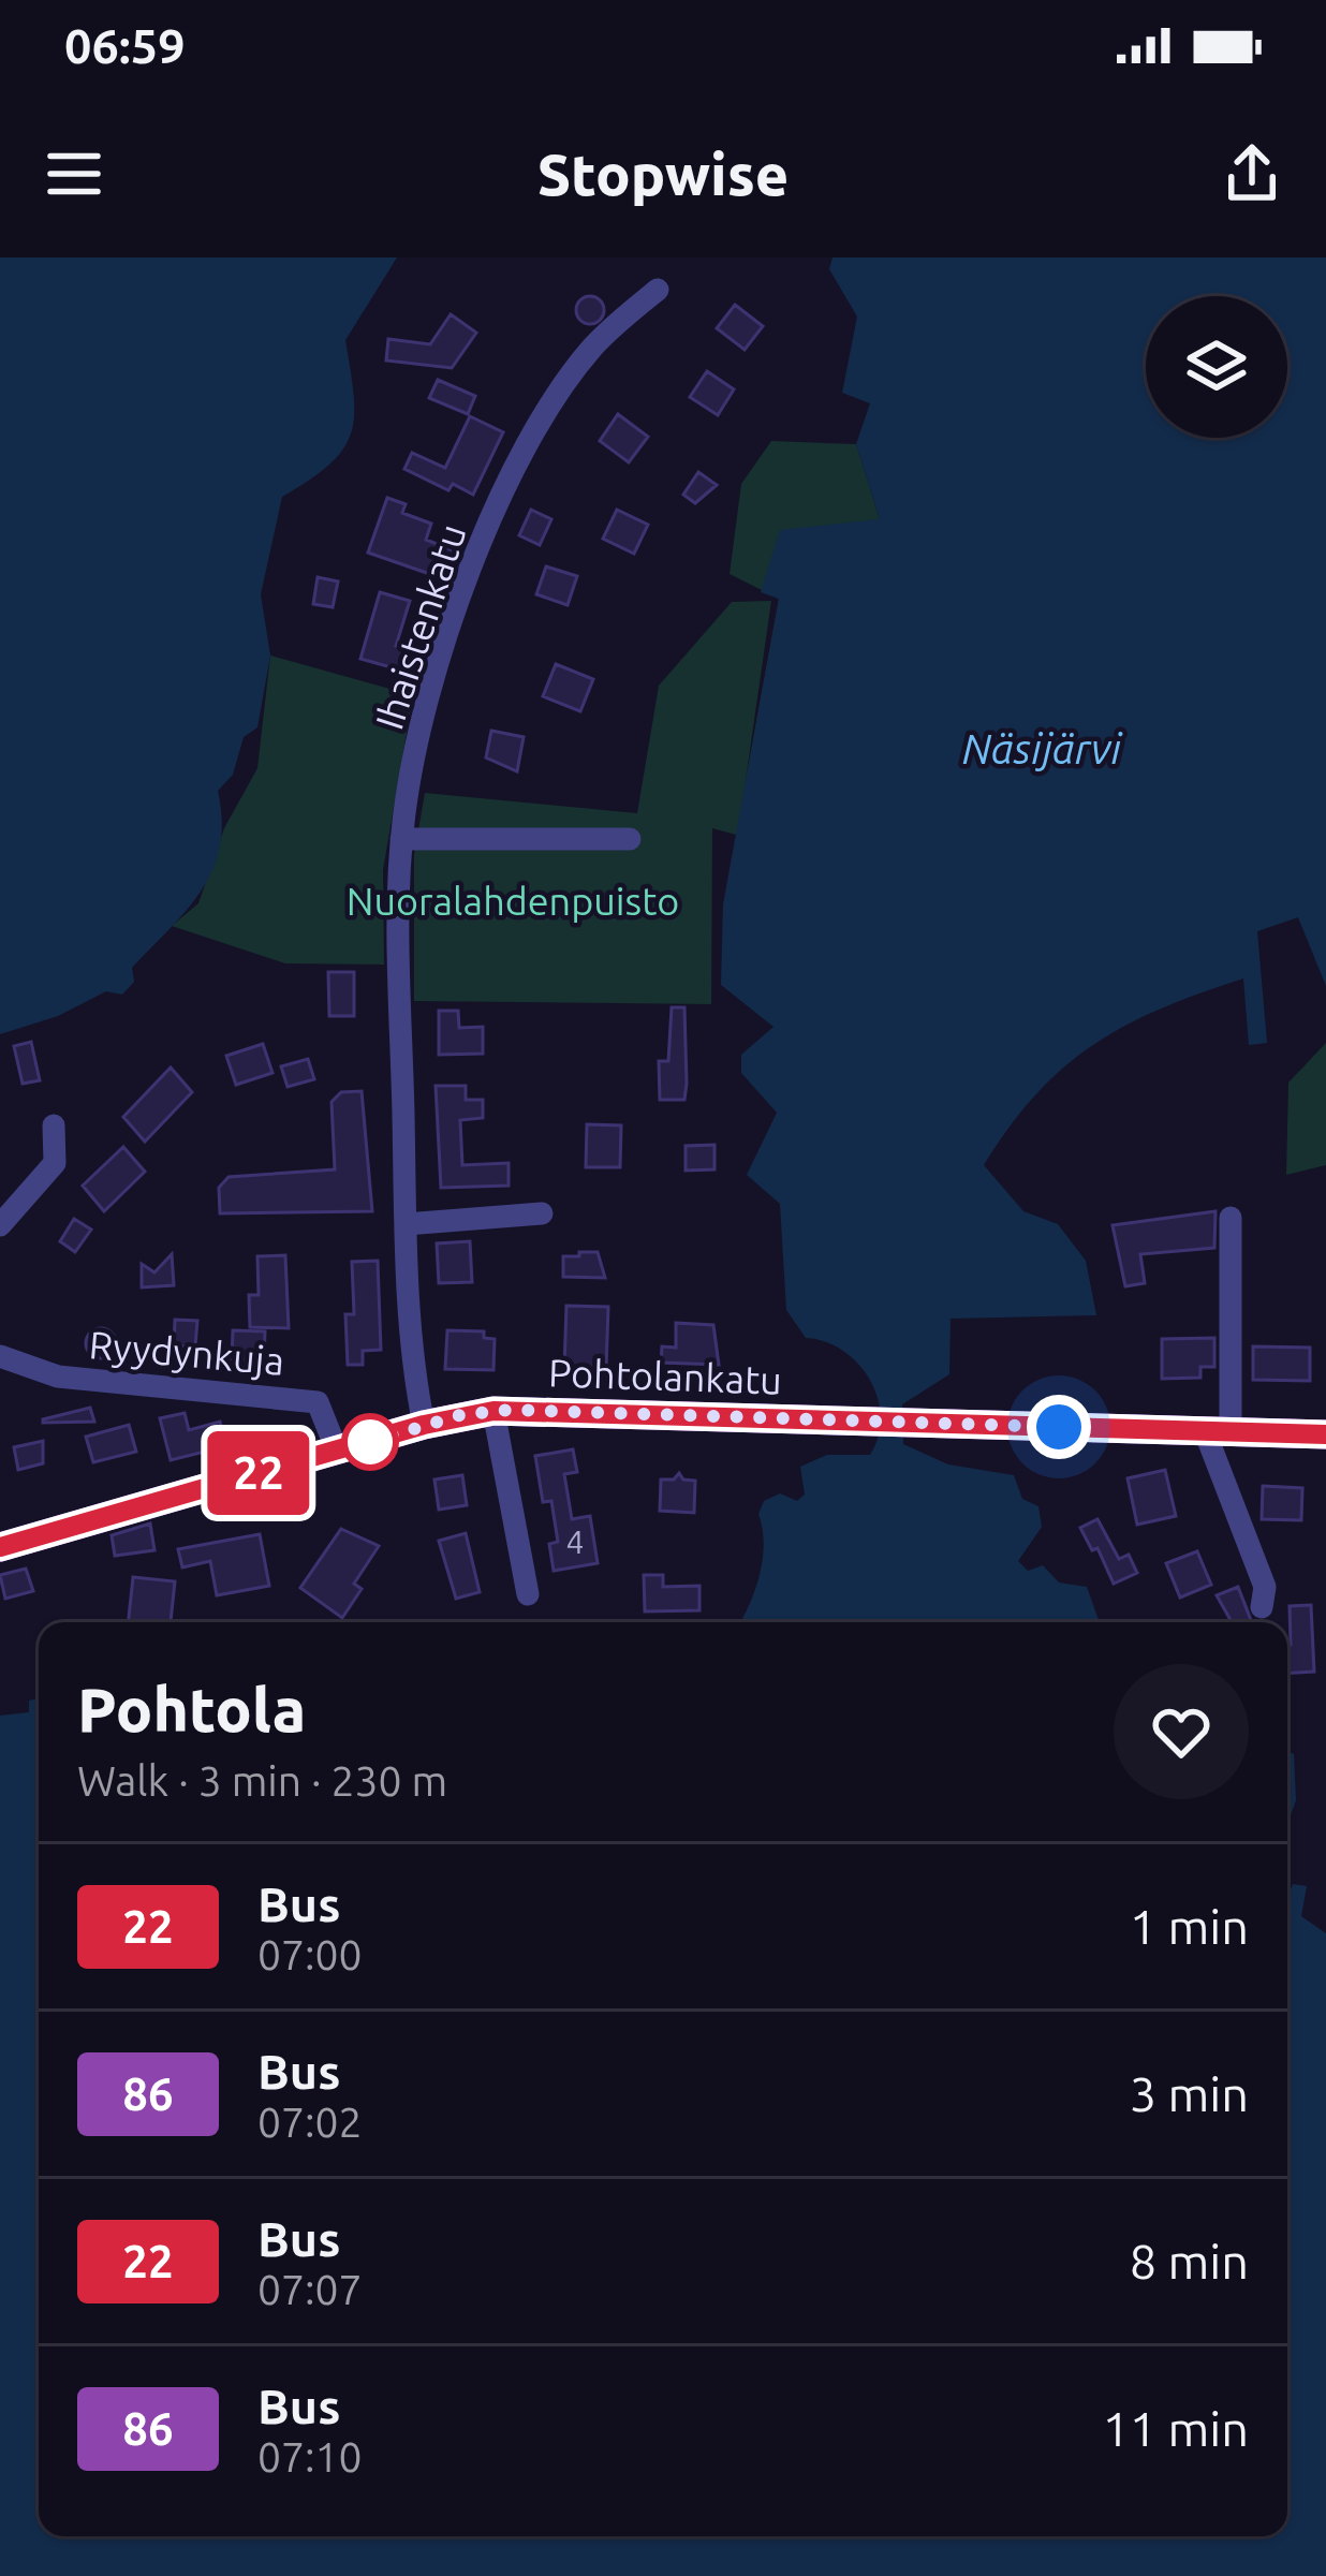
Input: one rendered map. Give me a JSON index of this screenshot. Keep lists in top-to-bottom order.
{
  "streets": {
    "main road": ["Pohtolankatu"],
    "street": ["Ihaistenkatu", "Ryydynkuja"]
  },
  "crossings": [
    ["Ihaistenkatu", "Pohtolankatu"],
    ["Ryydynkuja", "Pohtolankatu"]
  ],
  "water": ["Näsijärvi"],
  "parks": ["Nuoralahdenpuisto"],
  "lines": ["bus line 22"],
  "house_numbers": ["4"],
  "page": {
    "status": "06:59",
    "header": "Stopwise",
    "on_map": "22",
    "heading": ["Pohtola", "Walk · 3 min · 230 m"],
    "list": [
      {
        "mark": "22",
        "name": "Bus",
        "note": "07:00",
        "value": "1 min"
      },
      {
        "mark": "86",
        "name": "Bus",
        "note": "07:02",
        "value": "3 min"
      },
      {
        "mark": "22",
        "name": "Bus",
        "note": "07:07",
        "value": "8 min"
      },
      {
        "mark": "86",
        "name": "Bus",
        "note": "07:10",
        "value": "11 min"
      }
    ]
  }
}
